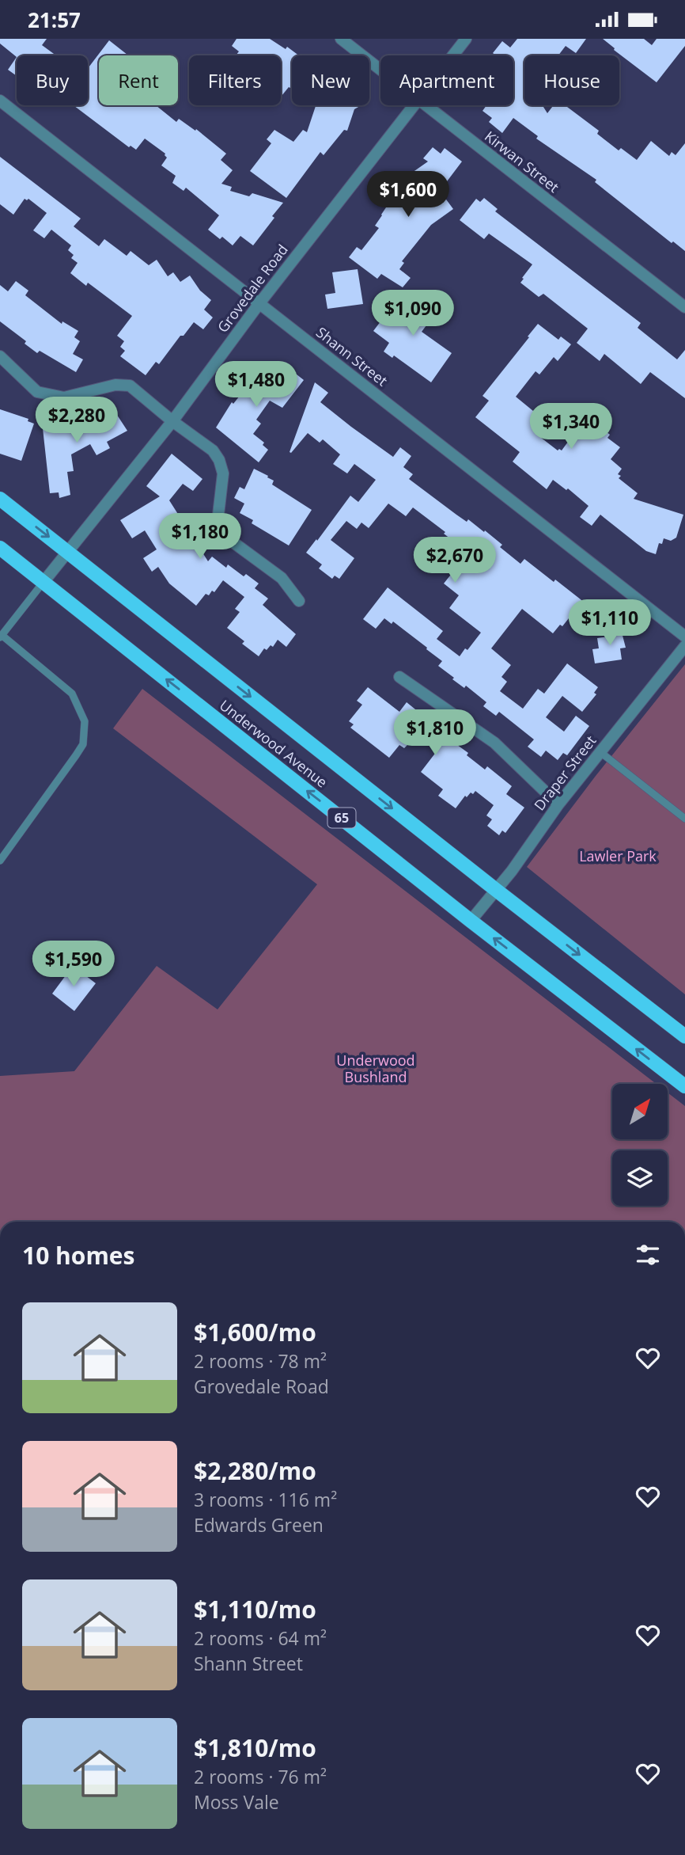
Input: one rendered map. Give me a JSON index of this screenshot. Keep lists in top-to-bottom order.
{
  "streets": {
    "main road": ["Underwood Avenue", "65"],
    "street": [
      "Kirwan Street",
      "Grovedale Road",
      "Shann Street",
      "Draper Street"
    ]
  },
  "crossings": [
    ["Grovedale Road", "Shann Street"],
    ["Grovedale Road", "Underwood Avenue"],
    ["Underwood Avenue", "Draper Street"]
  ],
  "parks": ["Lawler Park", "Underwood Bushland"],
  "north": "top right",
  "page": {
    "status": "21:57",
    "chip": [
      "Buy",
      "Rent",
      "Filters",
      "New",
      "Apartment",
      "House"
    ],
    "price": [
      "$1,600",
      "$1,090",
      "$1,480",
      "$2,280",
      "$1,340",
      "$1,180",
      "$2,670",
      "$1,110",
      "$1,810",
      "$1,590"
    ],
    "heading": "10 homes",
    "list": [
      {
        "name": "$1,600/mo",
        "note": "2 rooms · 78 m² · Grovedale Road"
      },
      {
        "name": "$2,280/mo",
        "note": "3 rooms · 116 m² · Edwards Green"
      },
      {
        "name": "$1,110/mo",
        "note": "2 rooms · 64 m² · Shann Street"
      },
      {
        "name": "$1,810/mo",
        "note": "2 rooms · 76 m² · Moss Vale"
      }
    ]
  }
}
